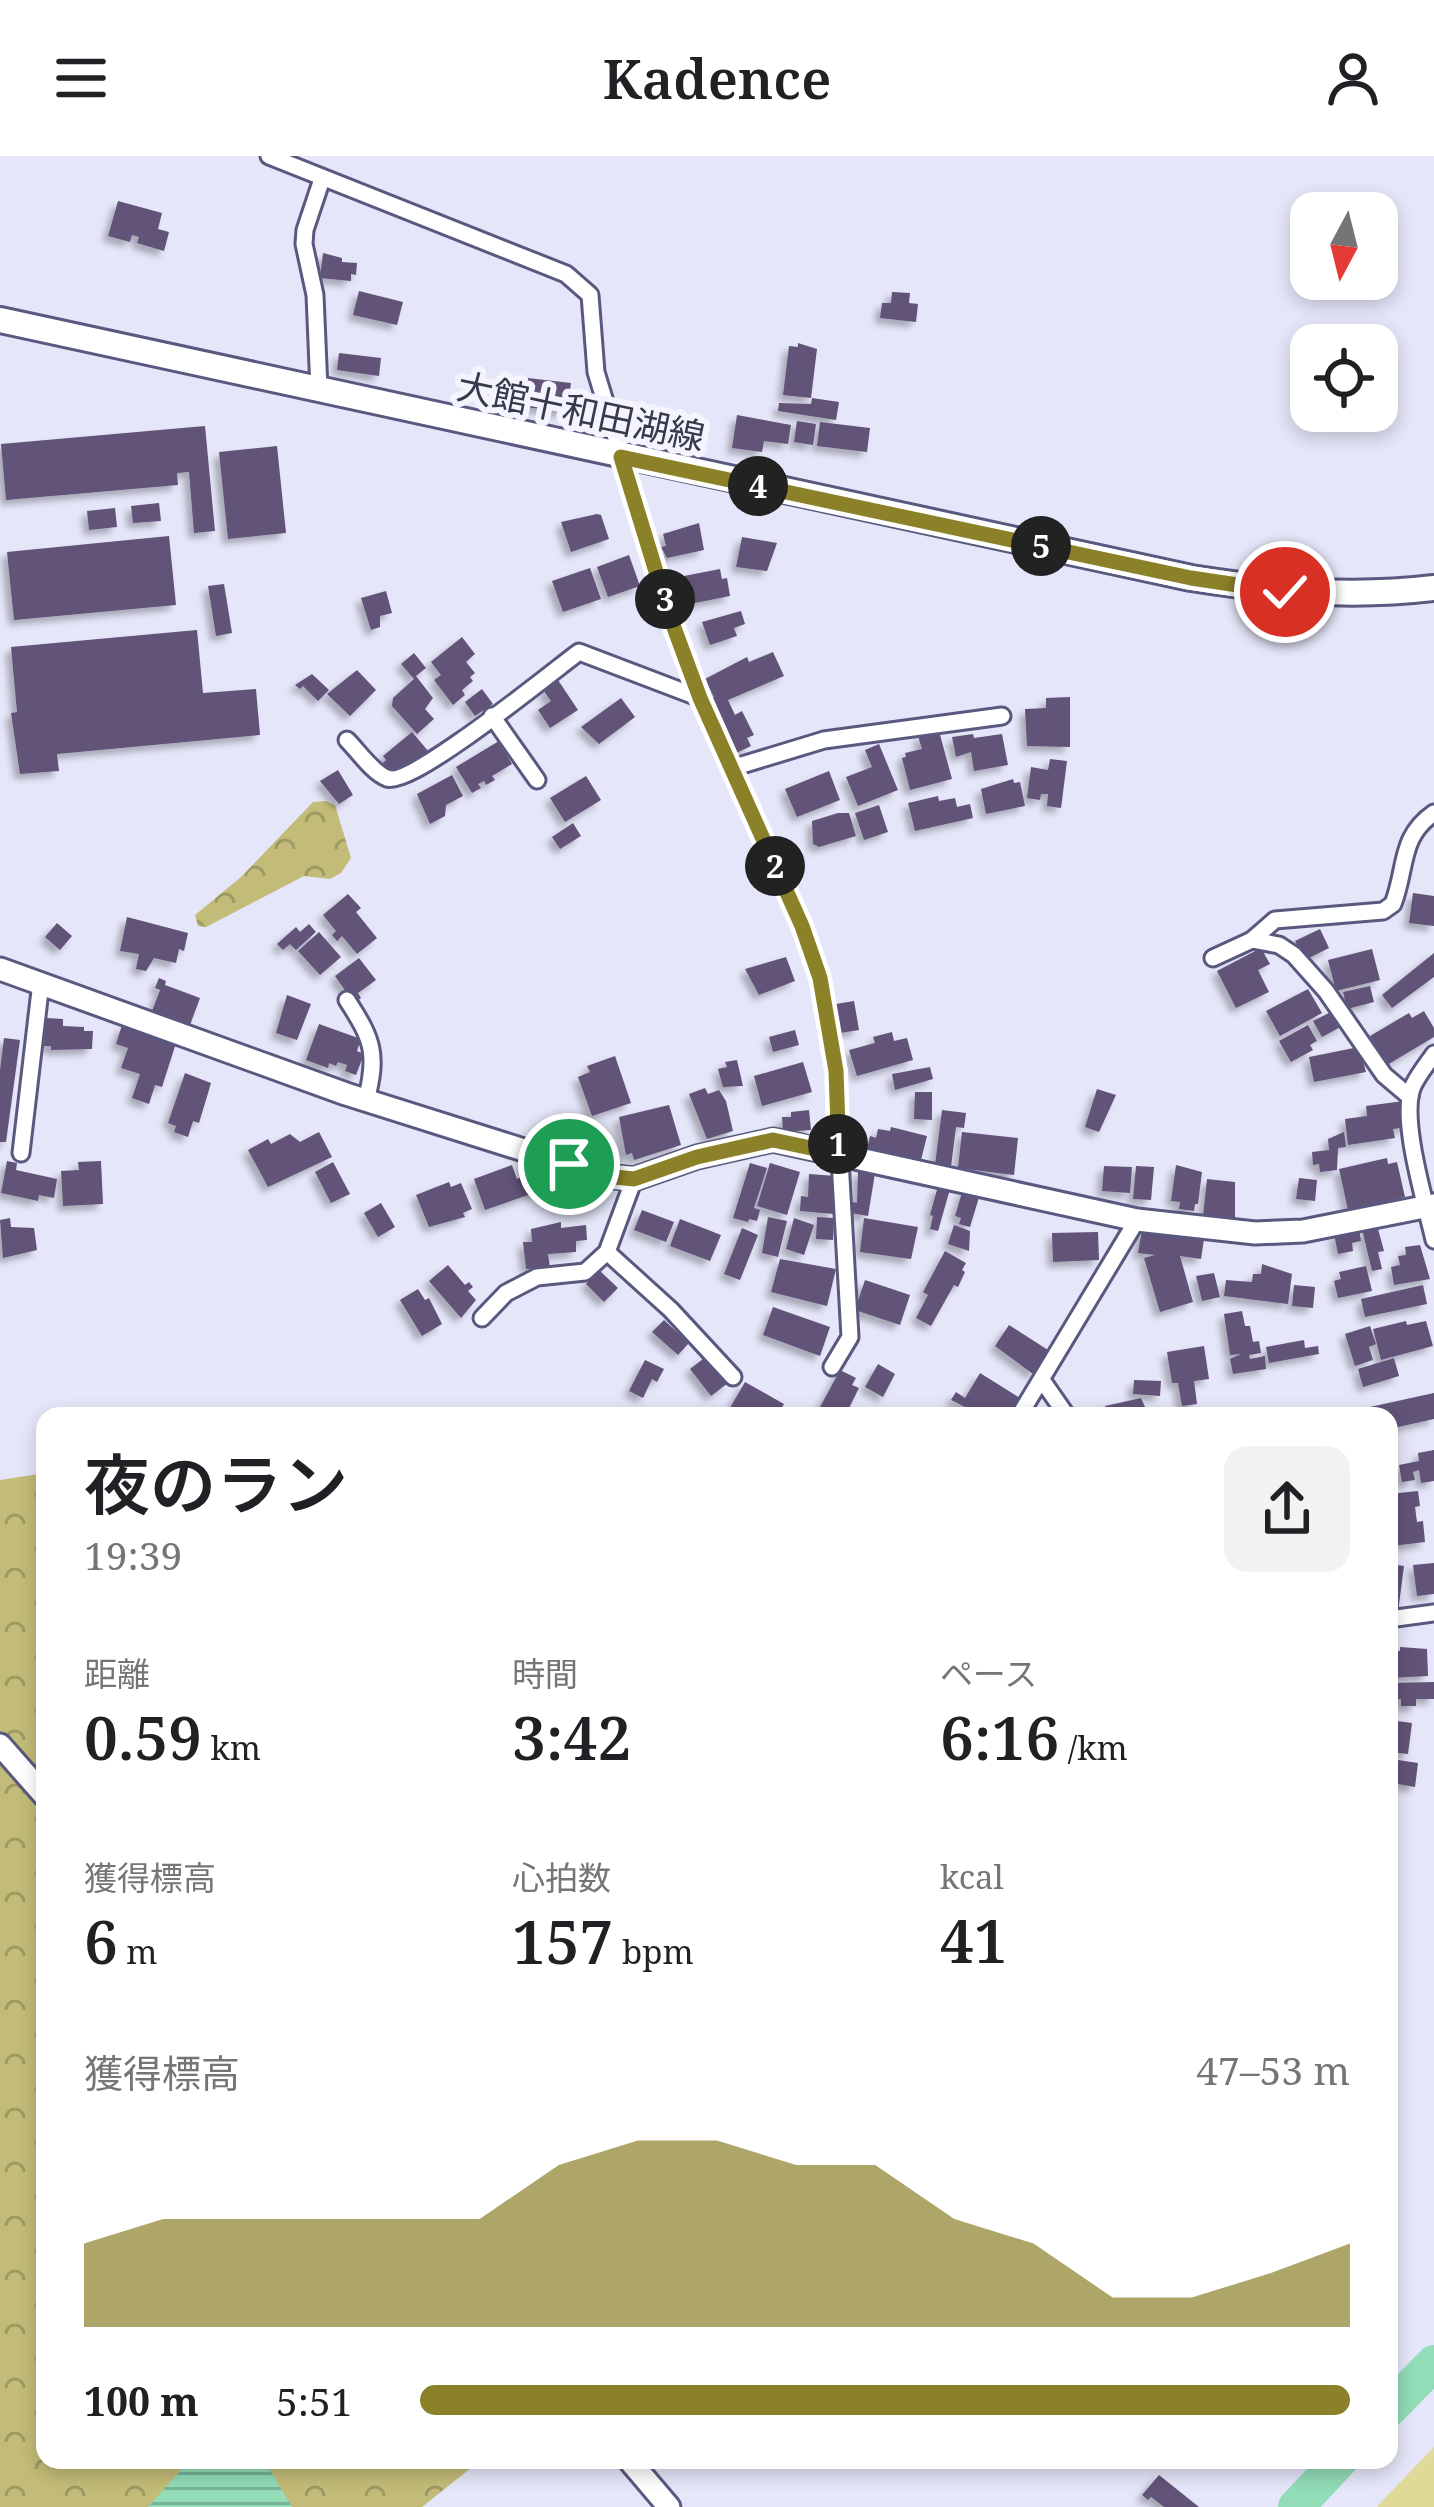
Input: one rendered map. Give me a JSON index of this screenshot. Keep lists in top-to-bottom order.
{
  "streets": {
    "main road": ["大館十和田湖線"]
  },
  "north": "bottom",
  "page": {
    "header": "Kadence",
    "pins": [
      "4",
      "5",
      "3",
      "2",
      "1"
    ],
    "heading": ["夜のラン", "19:39"],
    "stats": [
      ["距離", "0.59 km"],
      ["時間", "3:42"],
      ["ペース", "6:16 /km"],
      ["獲得標高", "6 m"],
      ["心拍数", "157 bpm"],
      ["kcal", "41"]
    ],
    "chart": ["獲得標高", "47–53 m"],
    "list": [
      {
        "name": "100 m",
        "note": "5:51"
      }
    ]
  }
}
